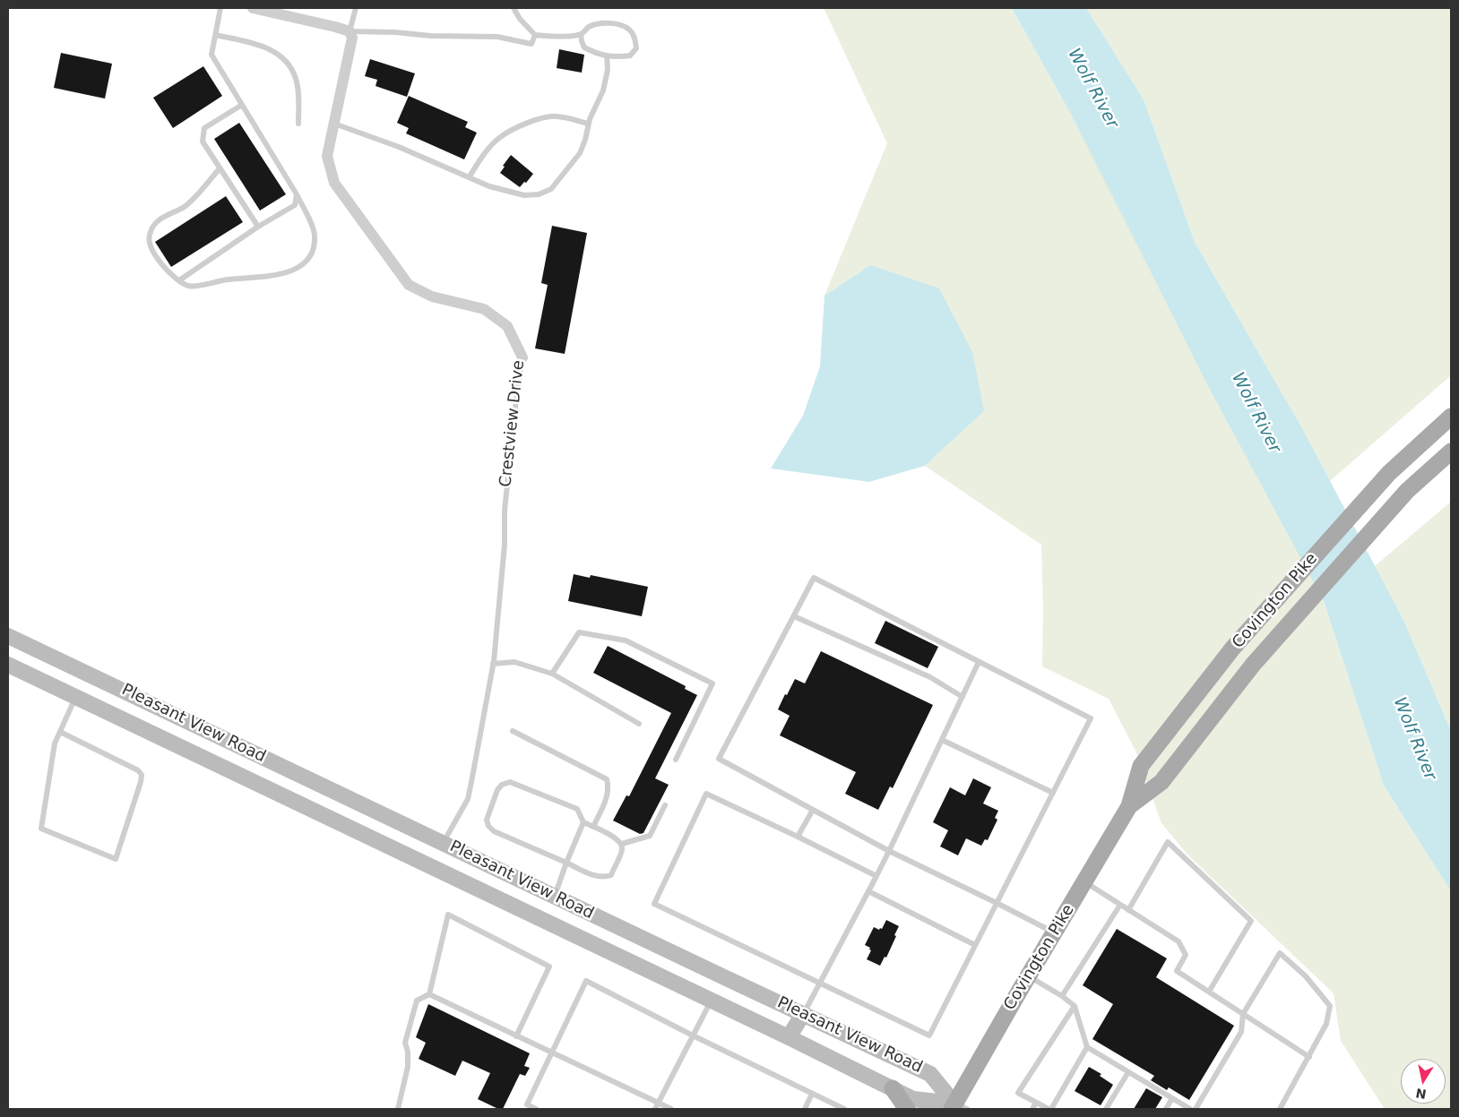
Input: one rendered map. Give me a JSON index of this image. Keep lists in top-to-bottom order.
{
  "streets": {
    "main road": ["Covington Pike", "Pleasant View Road"],
    "street": ["Crestview Drive"]
  },
  "crossings": [
    ["Crestview Drive", "Pleasant View Road"],
    ["Covington Pike", "Pleasant View Road"]
  ],
  "water": ["Wolf River"],
  "north": "bottom"
}
